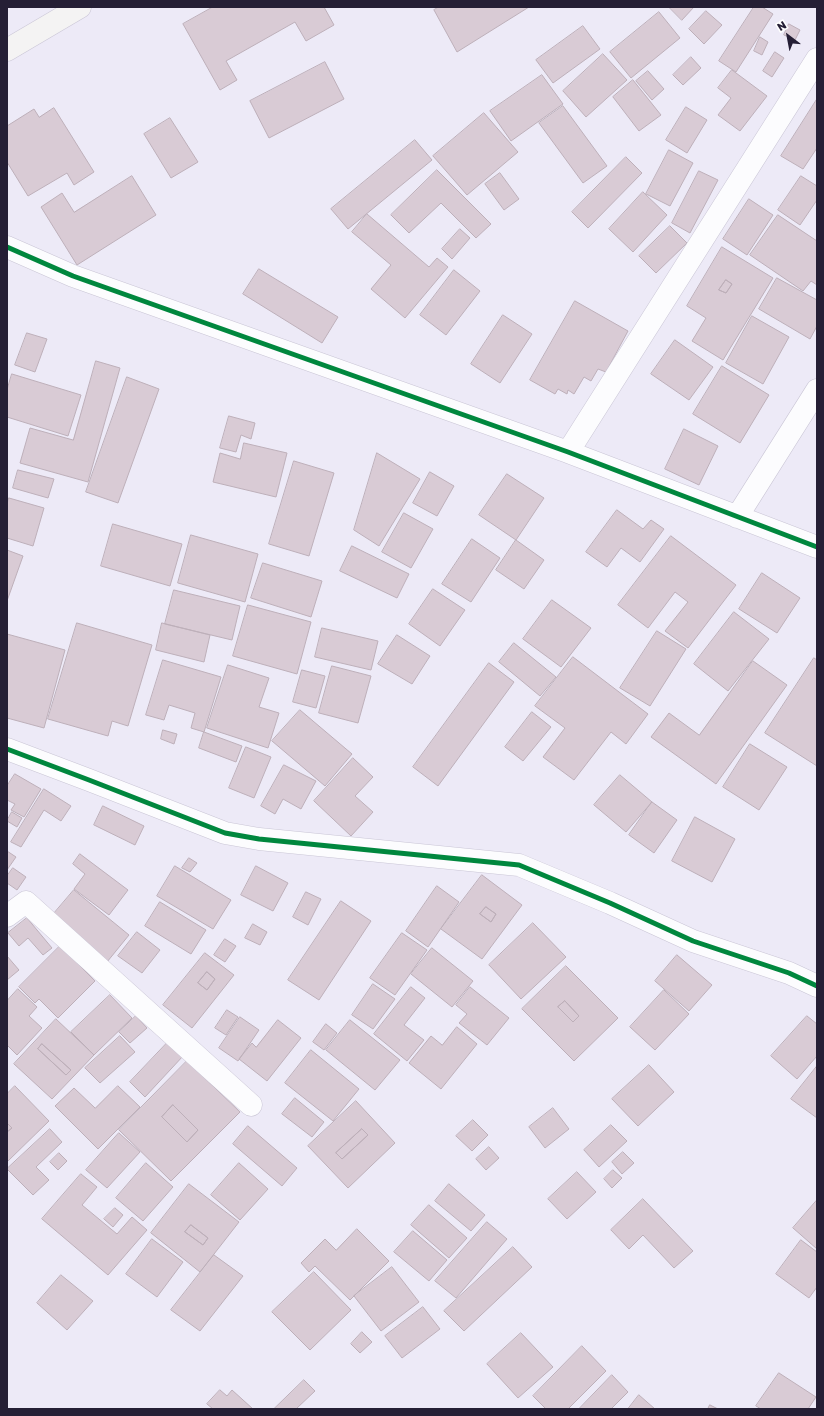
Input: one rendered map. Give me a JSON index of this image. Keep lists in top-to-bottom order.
{
  "north": "top left"
}
